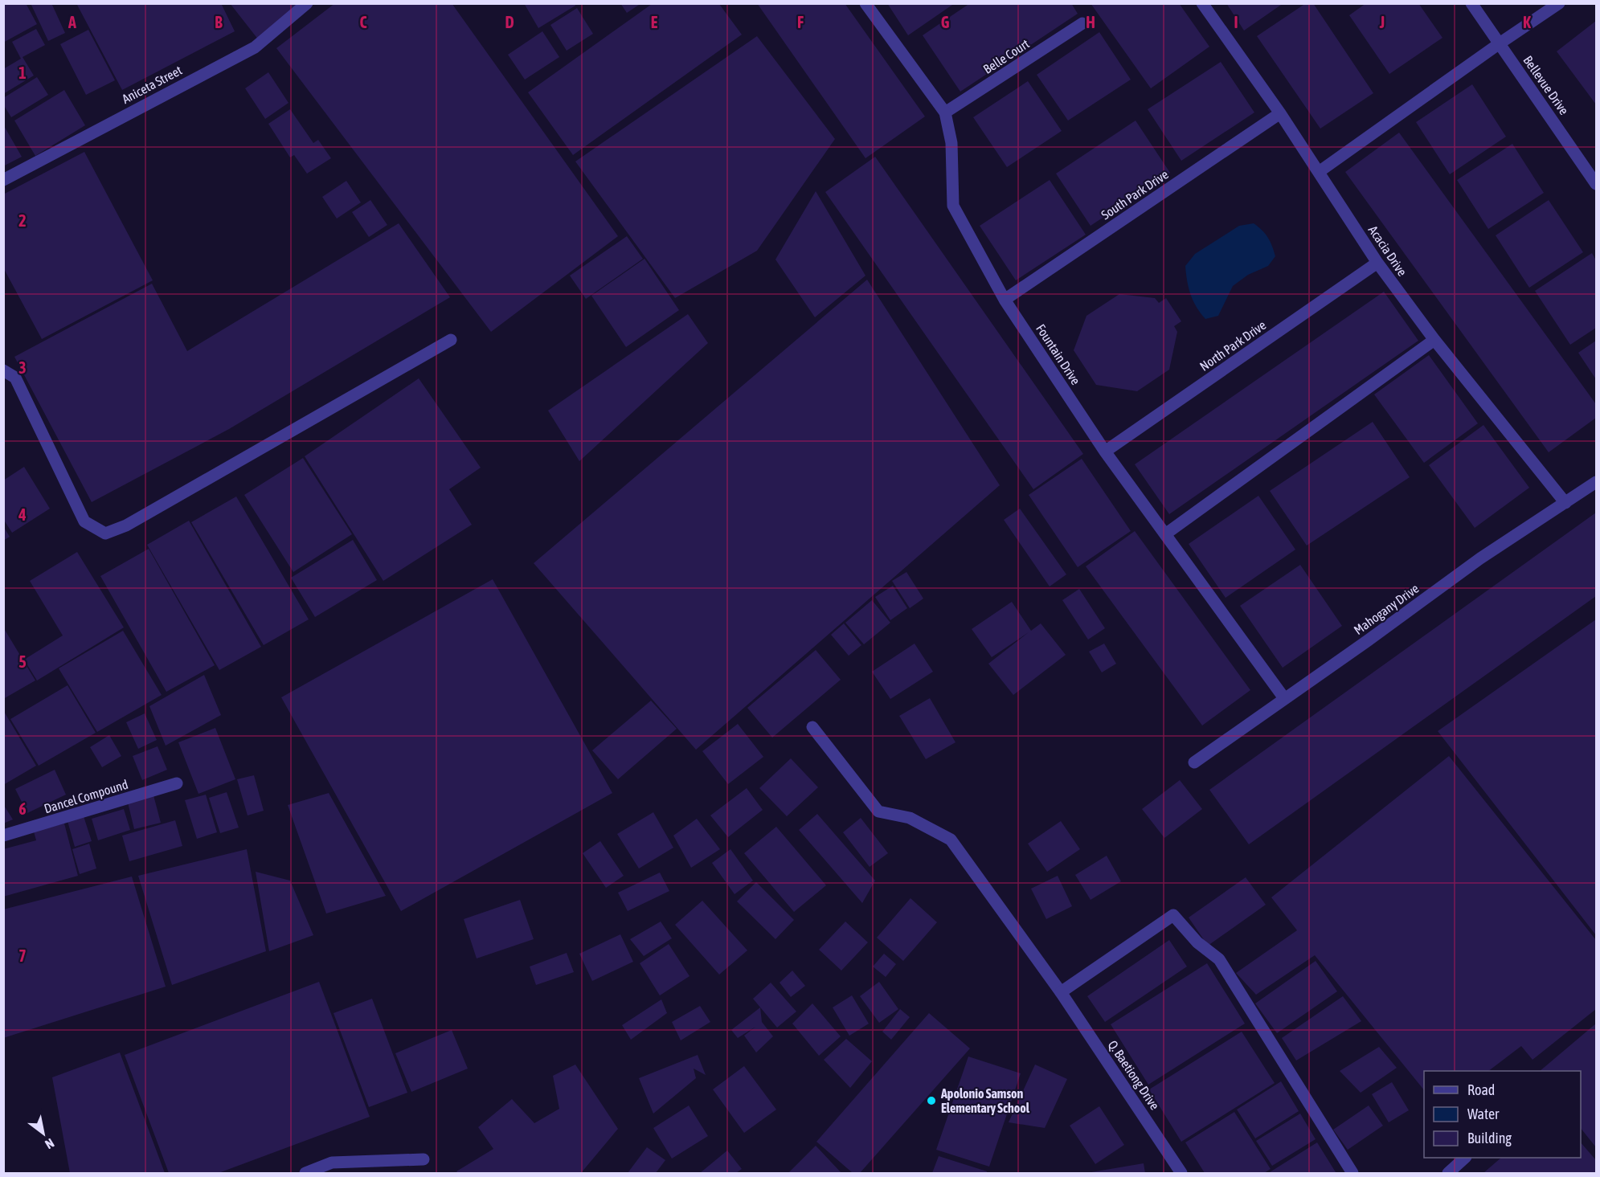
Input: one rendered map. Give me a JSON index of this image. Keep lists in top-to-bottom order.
{
  "streets": {
    "street": [
      "Belle Court",
      "Aniceta Street",
      "Bellevue Drive",
      "South Park Drive",
      "Acacia Drive",
      "North Park Drive",
      "Fountain Drive",
      "Mahogany Drive",
      "Dancel Compound",
      "Q. Baetiong Drive"
    ]
  },
  "crossings": [
    ["Belle Court", "Fountain Drive"],
    ["South Park Drive", "Acacia Drive"],
    ["South Park Drive", "Fountain Drive"],
    ["Acacia Drive", "North Park Drive"],
    ["Acacia Drive", "Mahogany Drive"],
    ["North Park Drive", "Fountain Drive"],
    ["Fountain Drive", "Mahogany Drive"]
  ],
  "places": ["Apolonio Samson Elementary School"],
  "legend": ["Road", "Water", "Building"],
  "north": "bottom right",
  "grid": {
    "columns": [
      "A",
      "B",
      "C",
      "D",
      "E",
      "F",
      "G",
      "H",
      "I",
      "J",
      "K"
    ],
    "rows": [
      "1",
      "2",
      "3",
      "4",
      "5",
      "6",
      "7"
    ]
  }
}
